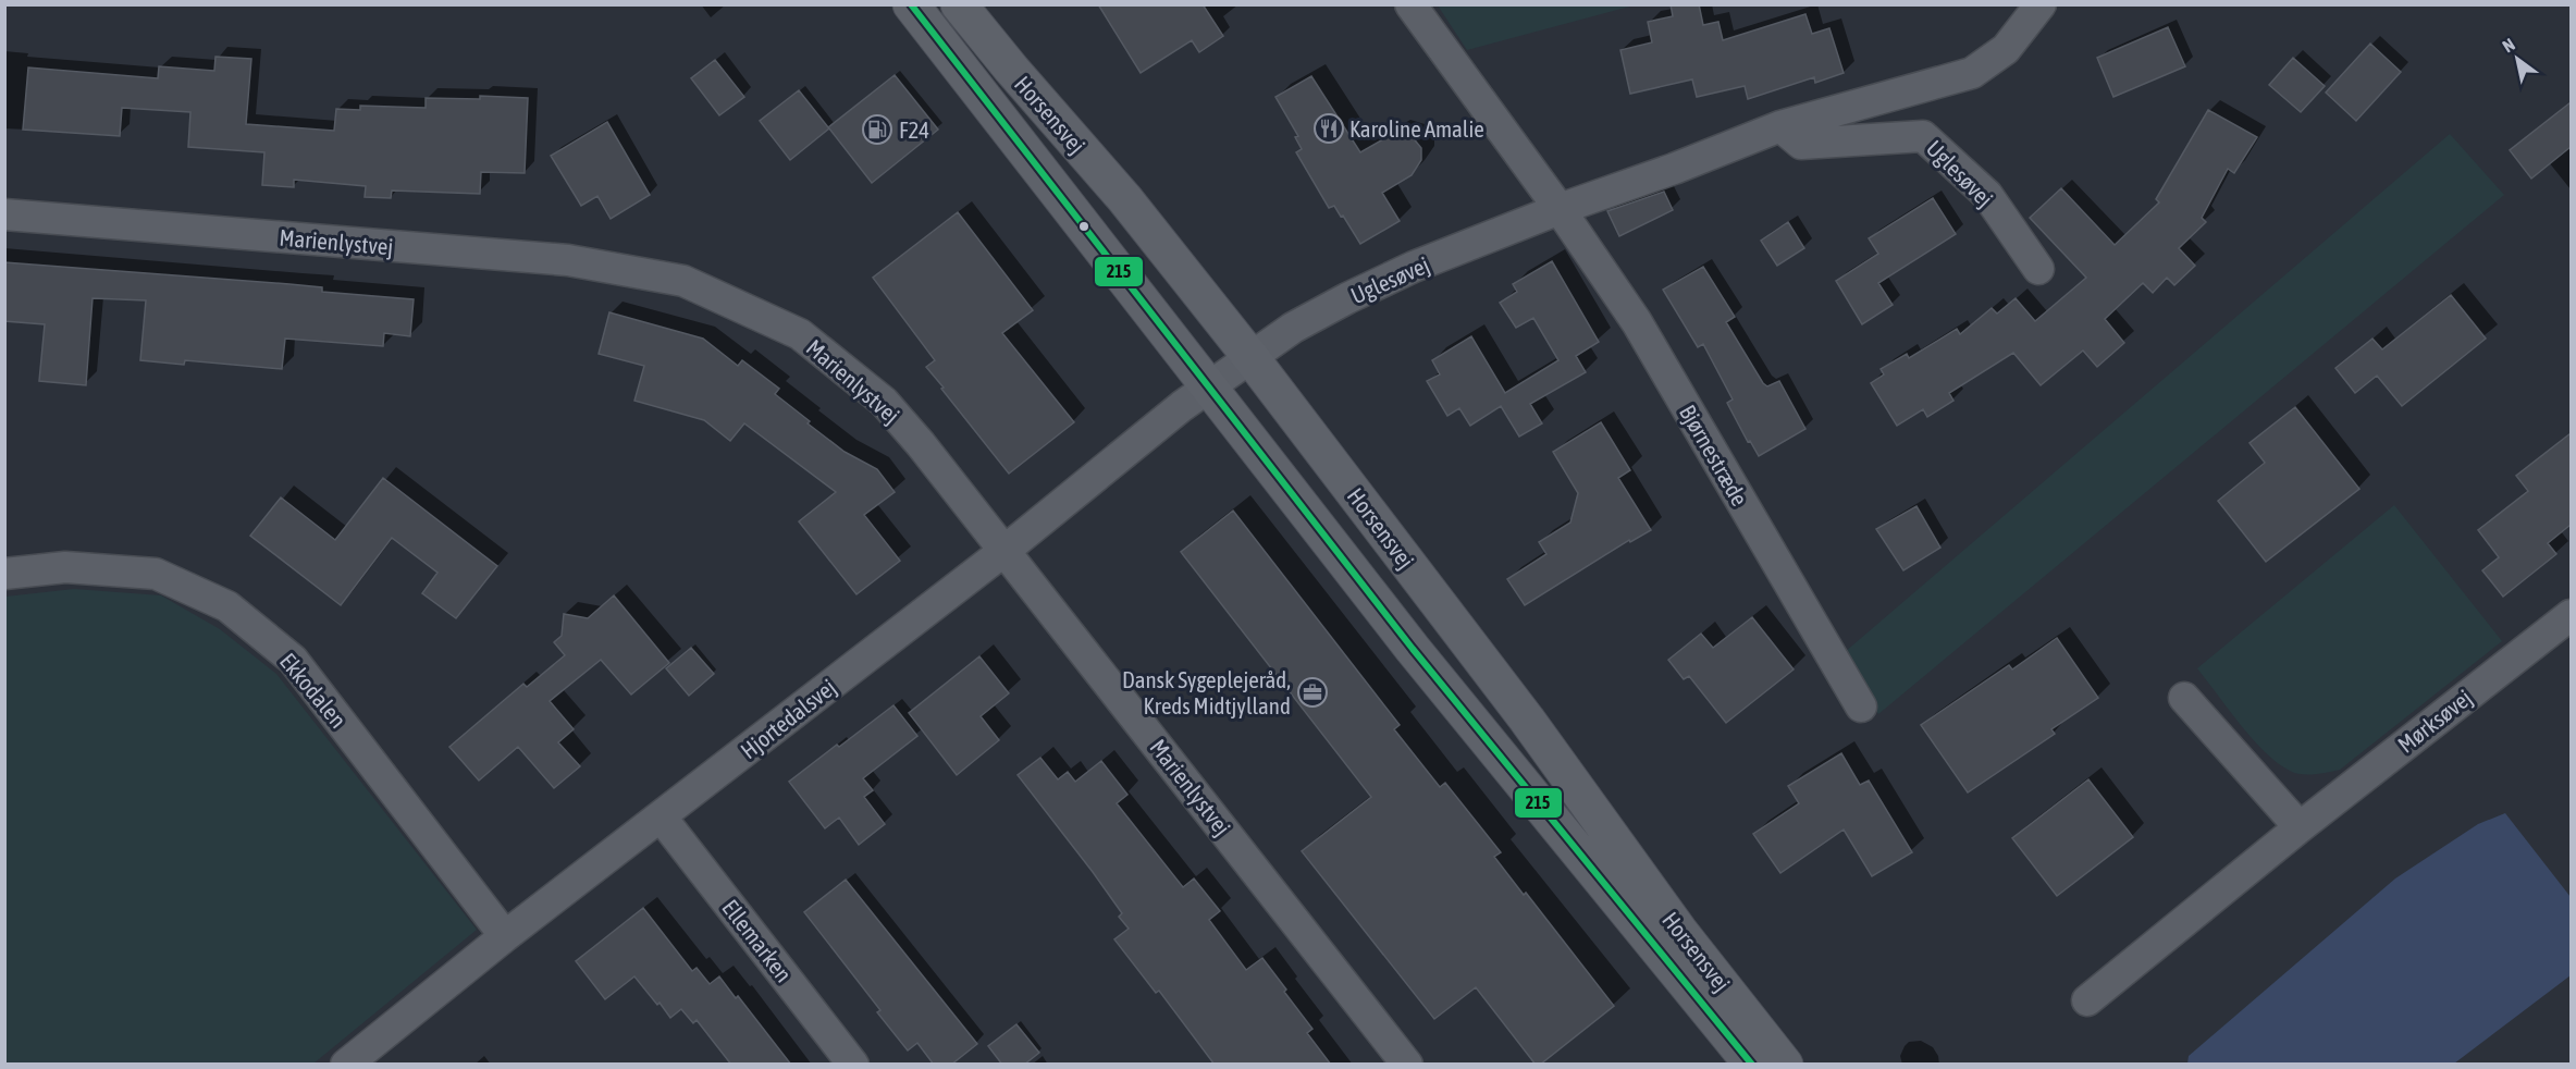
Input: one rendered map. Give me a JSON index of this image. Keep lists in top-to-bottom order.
{
  "streets": {
    "main road": ["Horsensvej"],
    "street": [
      "Uglesøvej",
      "Marienlystvej",
      "Bjørnestræde",
      "Ekkodalen",
      "Hjortedalsvej",
      "Mørksøvej",
      "Ellemarken"
    ]
  },
  "crossings": [
    ["Horsensvej", "Uglesøvej"],
    ["Horsensvej", "Hjortedalsvej"],
    ["Uglesøvej", "Bjørnestræde"],
    ["Uglesøvej", "Hjortedalsvej"],
    ["Marienlystvej", "Hjortedalsvej"],
    ["Ekkodalen", "Hjortedalsvej"],
    ["Hjortedalsvej", "Ellemarken"]
  ],
  "places": {
    "restaurant": ["Karoline Amalie"],
    "fuel station": ["F24"],
    "office": ["Dansk Sygeplejeråd, Kreds Midtjylland"]
  },
  "lines": ["transit line 215"],
  "north": "top left"
}
